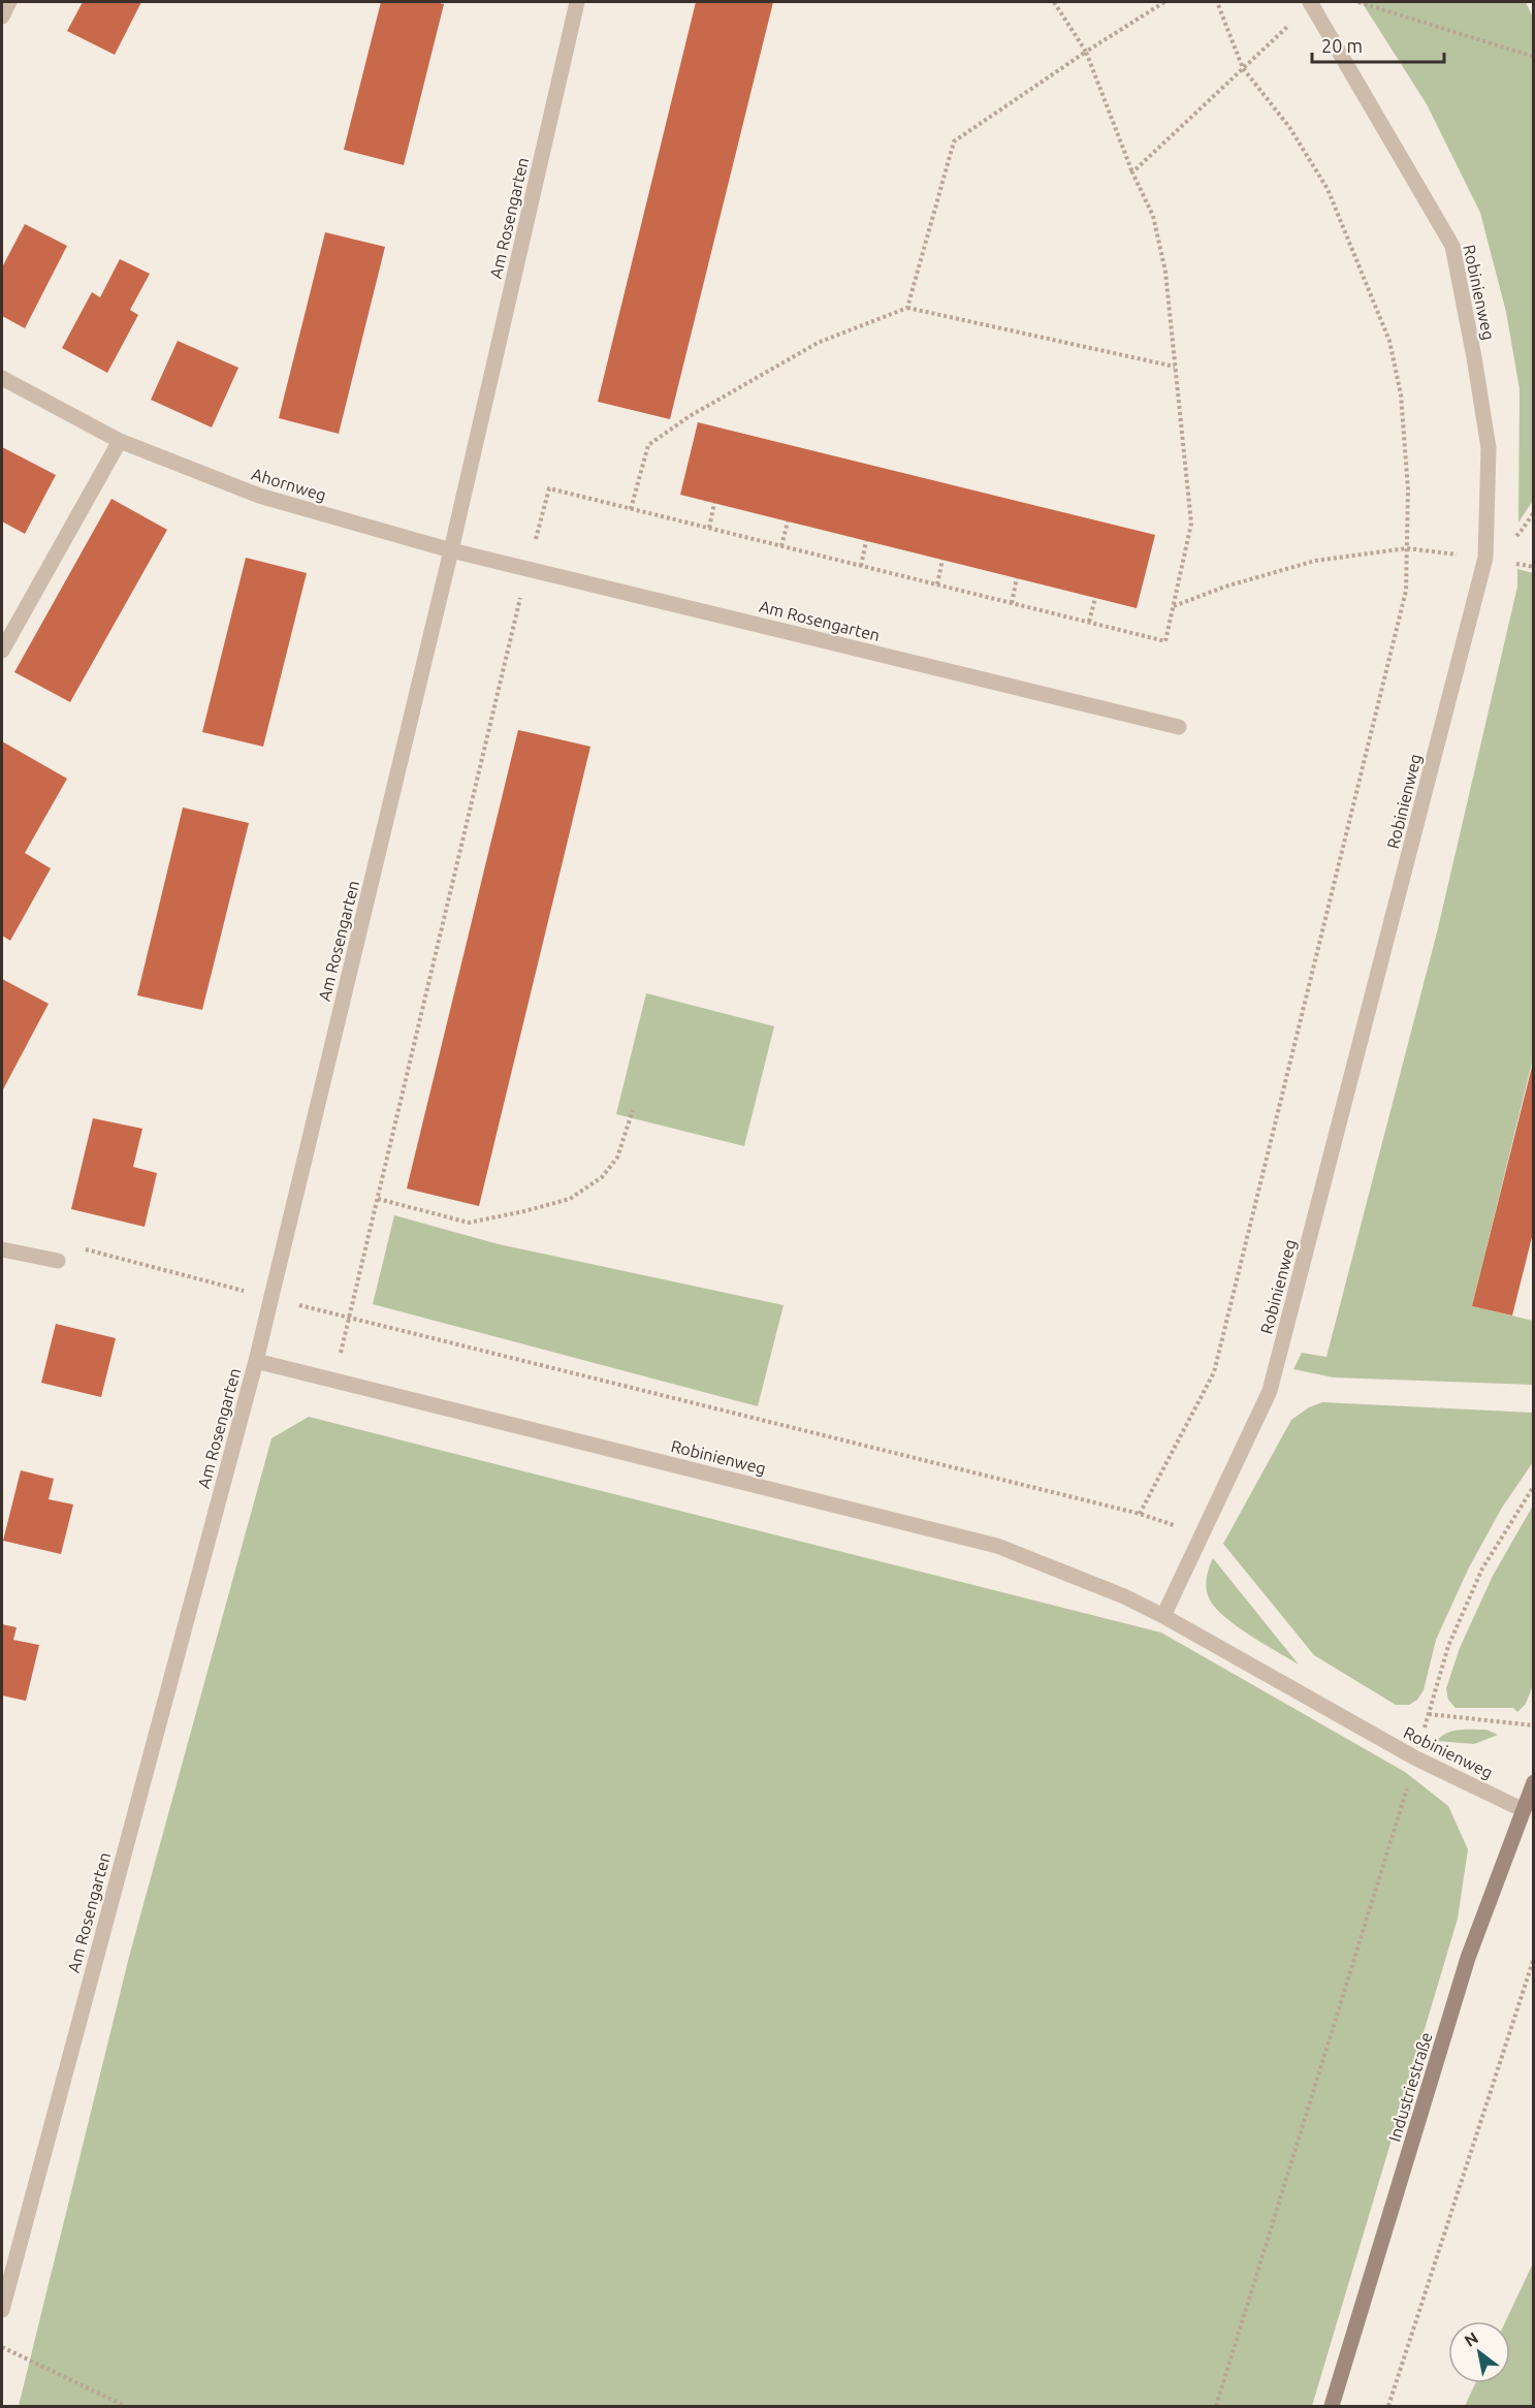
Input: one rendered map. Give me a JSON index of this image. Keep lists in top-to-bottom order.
{
  "streets": {
    "street": [
      "Am Rosengarten",
      "Robinienweg",
      "Ahornweg",
      "Industriestraße"
    ]
  },
  "crossings": [
    ["Am Rosengarten", "Robinienweg"],
    ["Am Rosengarten", "Ahornweg"],
    ["Robinienweg", "Industriestraße"]
  ],
  "scale_bar": "20 m",
  "north": "top left"
}
